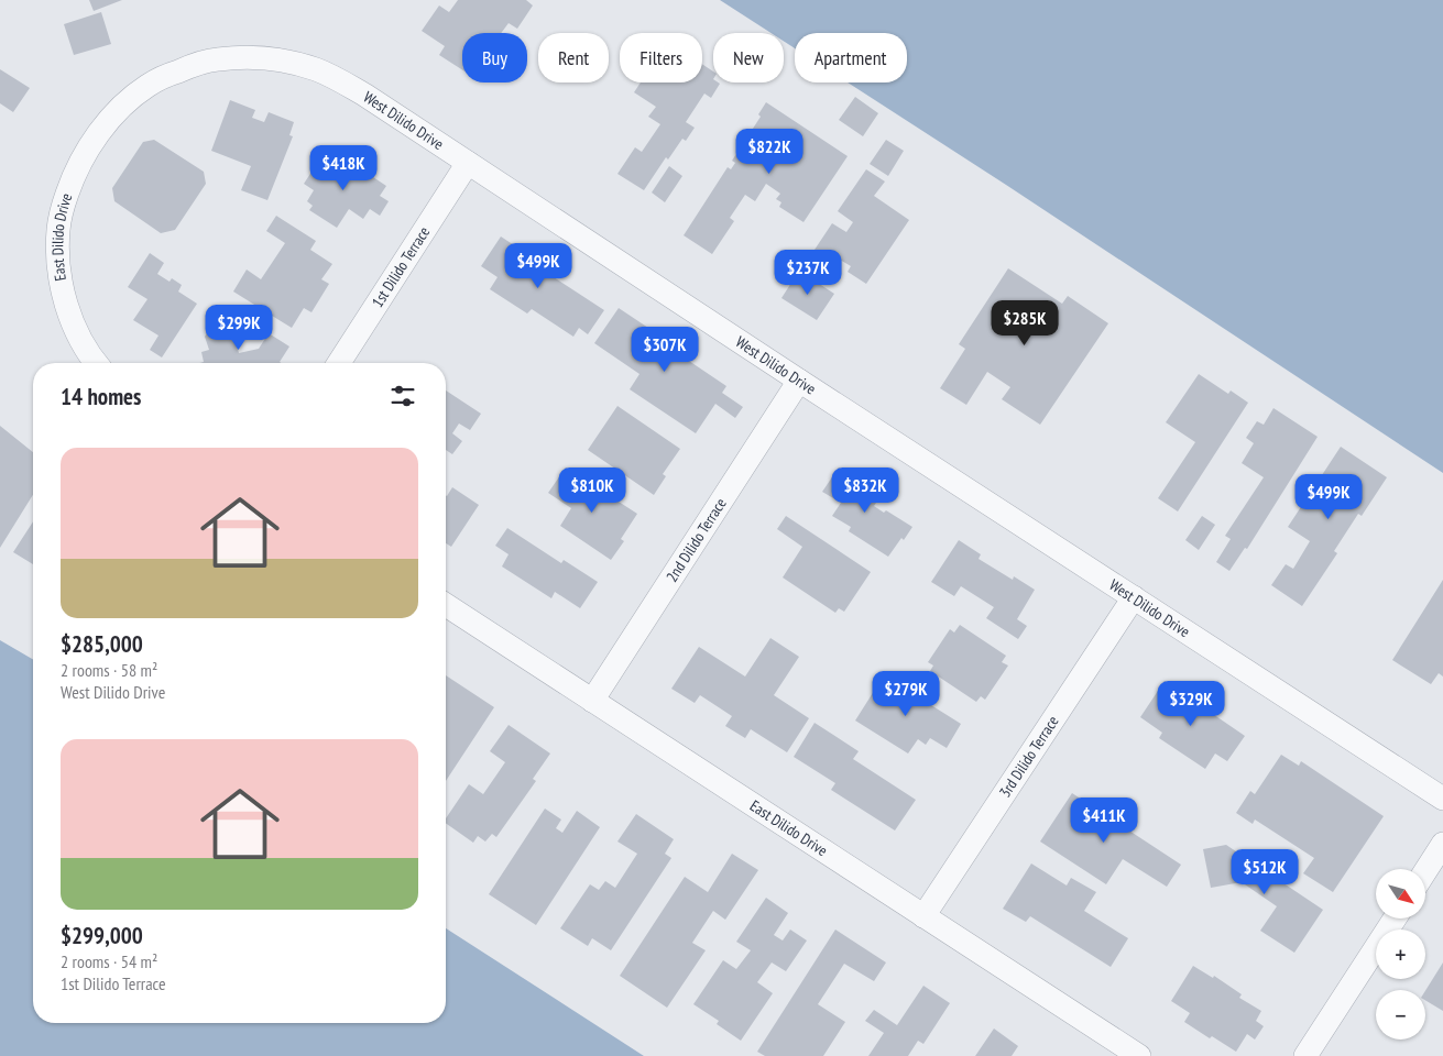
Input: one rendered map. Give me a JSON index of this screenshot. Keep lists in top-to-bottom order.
{
  "streets": {
    "street": [
      "West Dilido Drive",
      "East Dilido Drive",
      "1st Dilido Terrace",
      "2nd Dilido Terrace",
      "3rd Dilido Terrace"
    ]
  },
  "crossings": [
    ["West Dilido Drive", "East Dilido Drive"],
    ["West Dilido Drive", "1st Dilido Terrace"],
    ["West Dilido Drive", "2nd Dilido Terrace"],
    ["West Dilido Drive", "3rd Dilido Terrace"],
    ["East Dilido Drive", "2nd Dilido Terrace"],
    ["East Dilido Drive", "3rd Dilido Terrace"]
  ],
  "north": "bottom right",
  "page": {
    "chip": [
      "Buy",
      "Rent",
      "Filters",
      "New",
      "Apartment"
    ],
    "price": [
      "$822K",
      "$418K",
      "$499K",
      "$237K",
      "$285K",
      "$299K",
      "$307K",
      "$810K",
      "$832K",
      "$499K",
      "$279K",
      "$329K",
      "$411K",
      "$512K"
    ],
    "heading": "14 homes",
    "list": [
      {
        "name": "$285,000",
        "note": "2 rooms · 58 m² · West Dilido Drive"
      },
      {
        "name": "$299,000",
        "note": "2 rooms · 54 m² · 1st Dilido Terrace"
      }
    ],
    "map_buttons": ["+", "−"]
  }
}
